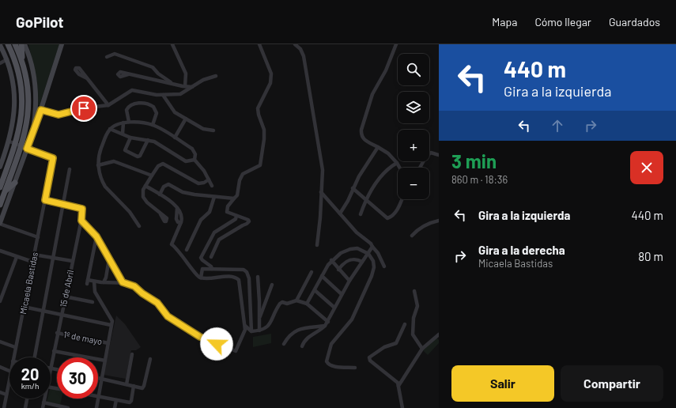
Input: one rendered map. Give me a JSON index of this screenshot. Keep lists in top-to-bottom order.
{
  "streets": {
    "street": ["Micaela Bastidas", "15 de Abril", "1º de mayo"]
  },
  "crossings": [
    ["15 de Abril", "1º de mayo"]
  ],
  "page": {
    "header": "GoPilot",
    "nav": ["Mapa", "Cómo llegar", "Guardados"],
    "turn": ["440 m", "Gira a la izquierda"],
    "map_buttons": ["+", "−"],
    "heading": ["3 min", "860 m · 18:36"],
    "list": [
      {
        "name": "Gira a la izquierda",
        "value": "440 m"
      },
      {
        "name": "Gira a la derecha",
        "note": "Micaela Bastidas",
        "value": "80 m"
      }
    ],
    "speed": "20 km/h",
    "limit": "30",
    "buttons": ["Salir", "Compartir"]
  }
}
